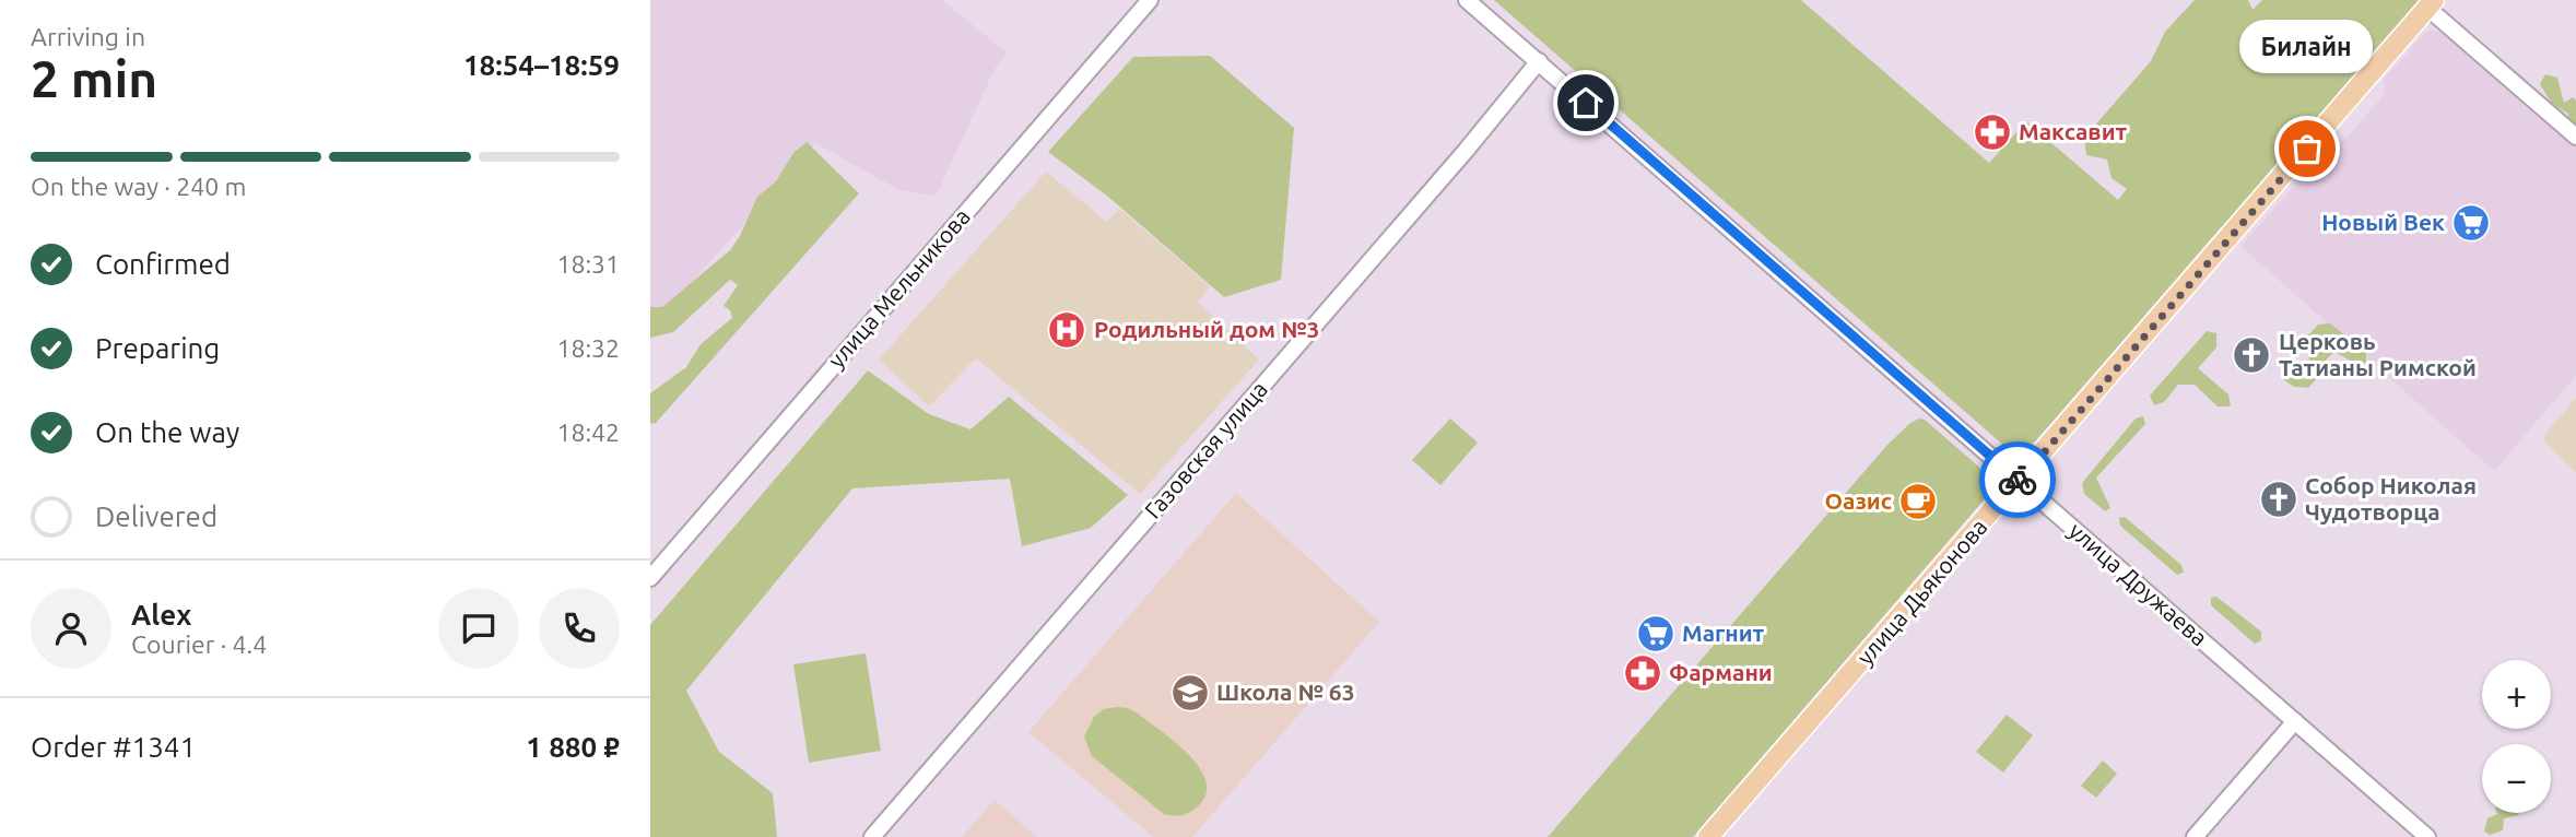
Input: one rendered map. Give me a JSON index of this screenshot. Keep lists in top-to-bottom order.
{
  "streets": {
    "main road": ["улица Дьяконова"],
    "street": ["улица Мельникова", "Газовская улица", "улица Дружаева"]
  },
  "crossings": [
    ["Газовская улица", "улица Дружаева"],
    ["улица Дружаева", "улица Дьяконова"]
  ],
  "places": {
    "pharmacy": ["Максавит", "Фармани"],
    "other": ["Билайн"],
    "supermarket": ["Новый Век", "Магнит"],
    "hospital": ["Родильный дом №3"],
    "church": ["Церковь Татианы Римской", "Собор Николая Чудотворца"],
    "cafe": ["Оазис"],
    "school or university": ["Школа № 63"]
  },
  "page": {
    "heading": ["2 min", "Arriving in", "18:54–18:59"],
    "panel": [
      "Alex",
      "Courier · 4.4",
      "Order #1341",
      "1 880 ₽"
    ],
    "bubble": "Билайн",
    "bar": "On the way · 240 m",
    "list": [
      ["Confirmed", "18:31"],
      ["Preparing", "18:32"],
      ["On the way", "18:42"],
      "Delivered"
    ],
    "map_buttons": ["+", "−"]
  }
}
